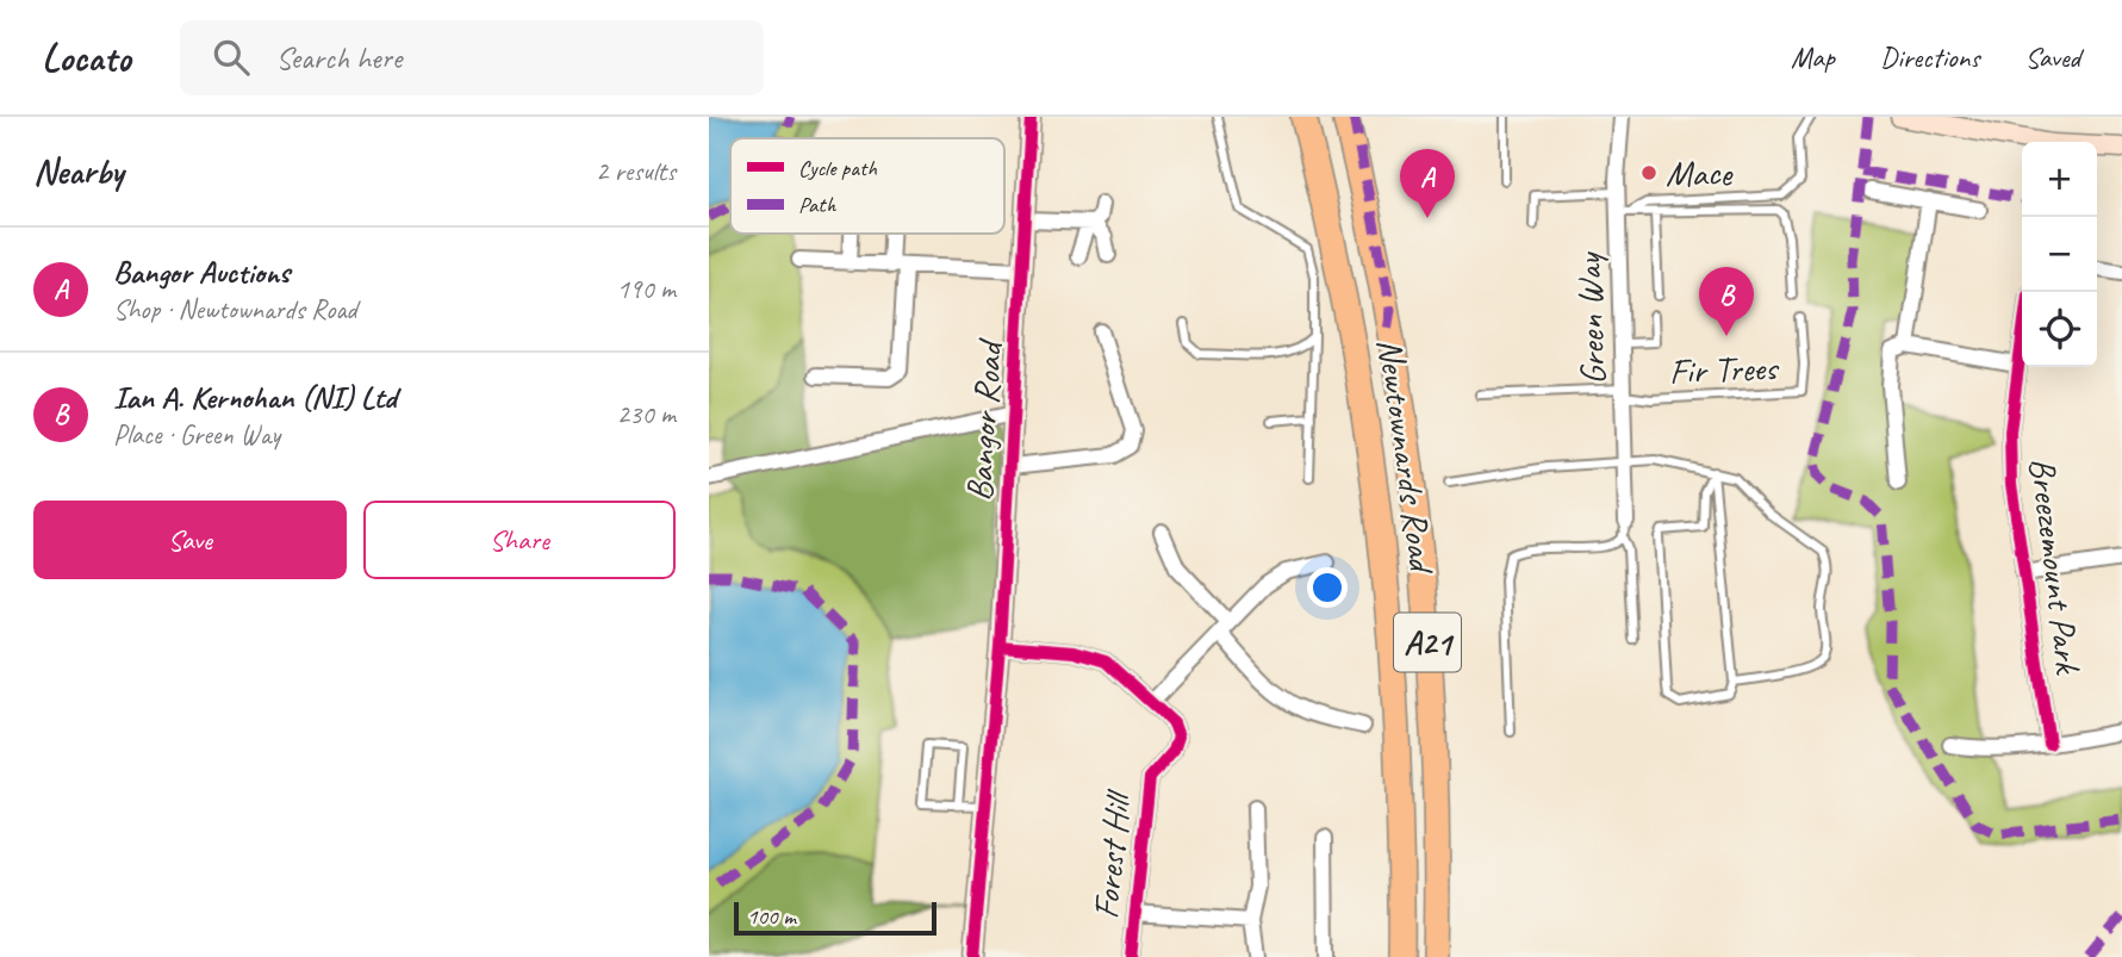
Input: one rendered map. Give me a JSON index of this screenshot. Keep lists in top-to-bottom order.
{
  "streets": {
    "highway": ["Newtownards Road", "A21"],
    "street": [
      "Green Way",
      "Bangor Road",
      "Breezemount Park",
      "Forest Hill"
    ],
    "lane": ["Fir Trees"]
  },
  "crossings": [
    ["Green Way", "Fir Trees"],
    ["Bangor Road", "Forest Hill"]
  ],
  "places": ["Mace"],
  "legend": ["Cycle path", "Path"],
  "scale_bar": "100 m",
  "page": {
    "header": "Locato",
    "search": "Search here",
    "nav": ["Map", "Directions", "Saved"],
    "heading": ["Nearby", "2 results"],
    "map_buttons": ["+", "−"],
    "pins": ["A", "B"],
    "list": [
      {
        "mark": "A",
        "name": "Bangor Auctions",
        "note": "Shop · Newtownards Road",
        "value": "190 m"
      },
      {
        "mark": "B",
        "name": "Ian A. Kernohan (NI) Ltd",
        "note": "Place · Green Way",
        "value": "230 m"
      }
    ],
    "buttons": ["Save", "Share"],
    "scale": "100 m"
  }
}
